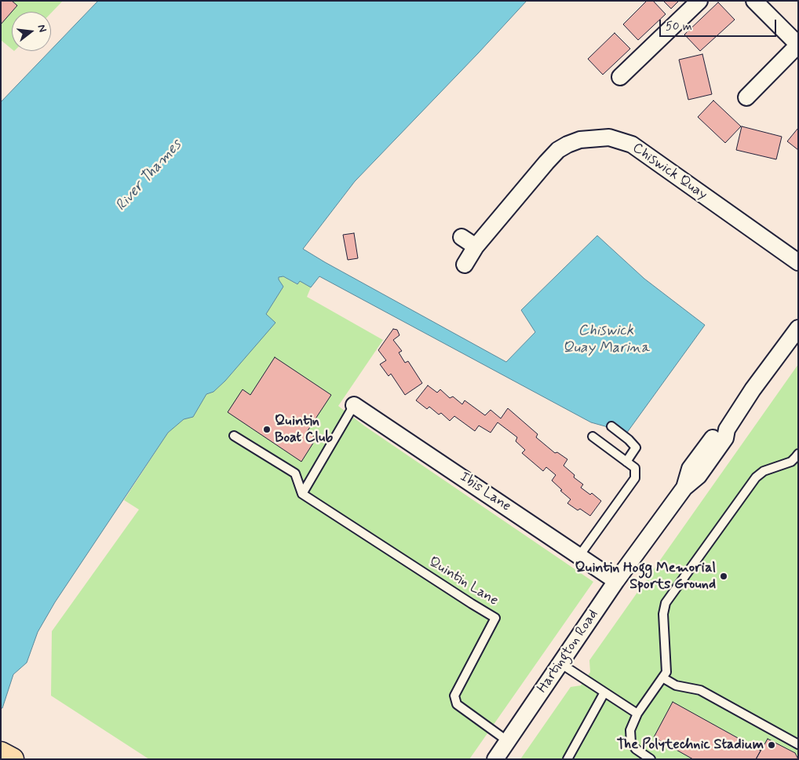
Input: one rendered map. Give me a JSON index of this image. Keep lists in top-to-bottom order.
{
  "streets": {
    "street": ["Chiswick Quay", "Ibis Lane", "Hartington Road"],
    "lane": ["Quintin Lane"]
  },
  "crossings": [
    ["Ibis Lane", "Hartington Road"],
    ["Quintin Lane", "Hartington Road"]
  ],
  "water": ["River Thames", "Chiswick Quay Marina"],
  "places": ["Quintin Boat Club", "Quintin Hogg Memorial Sports Ground", "The Polytechnic Stadium"],
  "scale_bar": "50 m",
  "north": "right"
}
